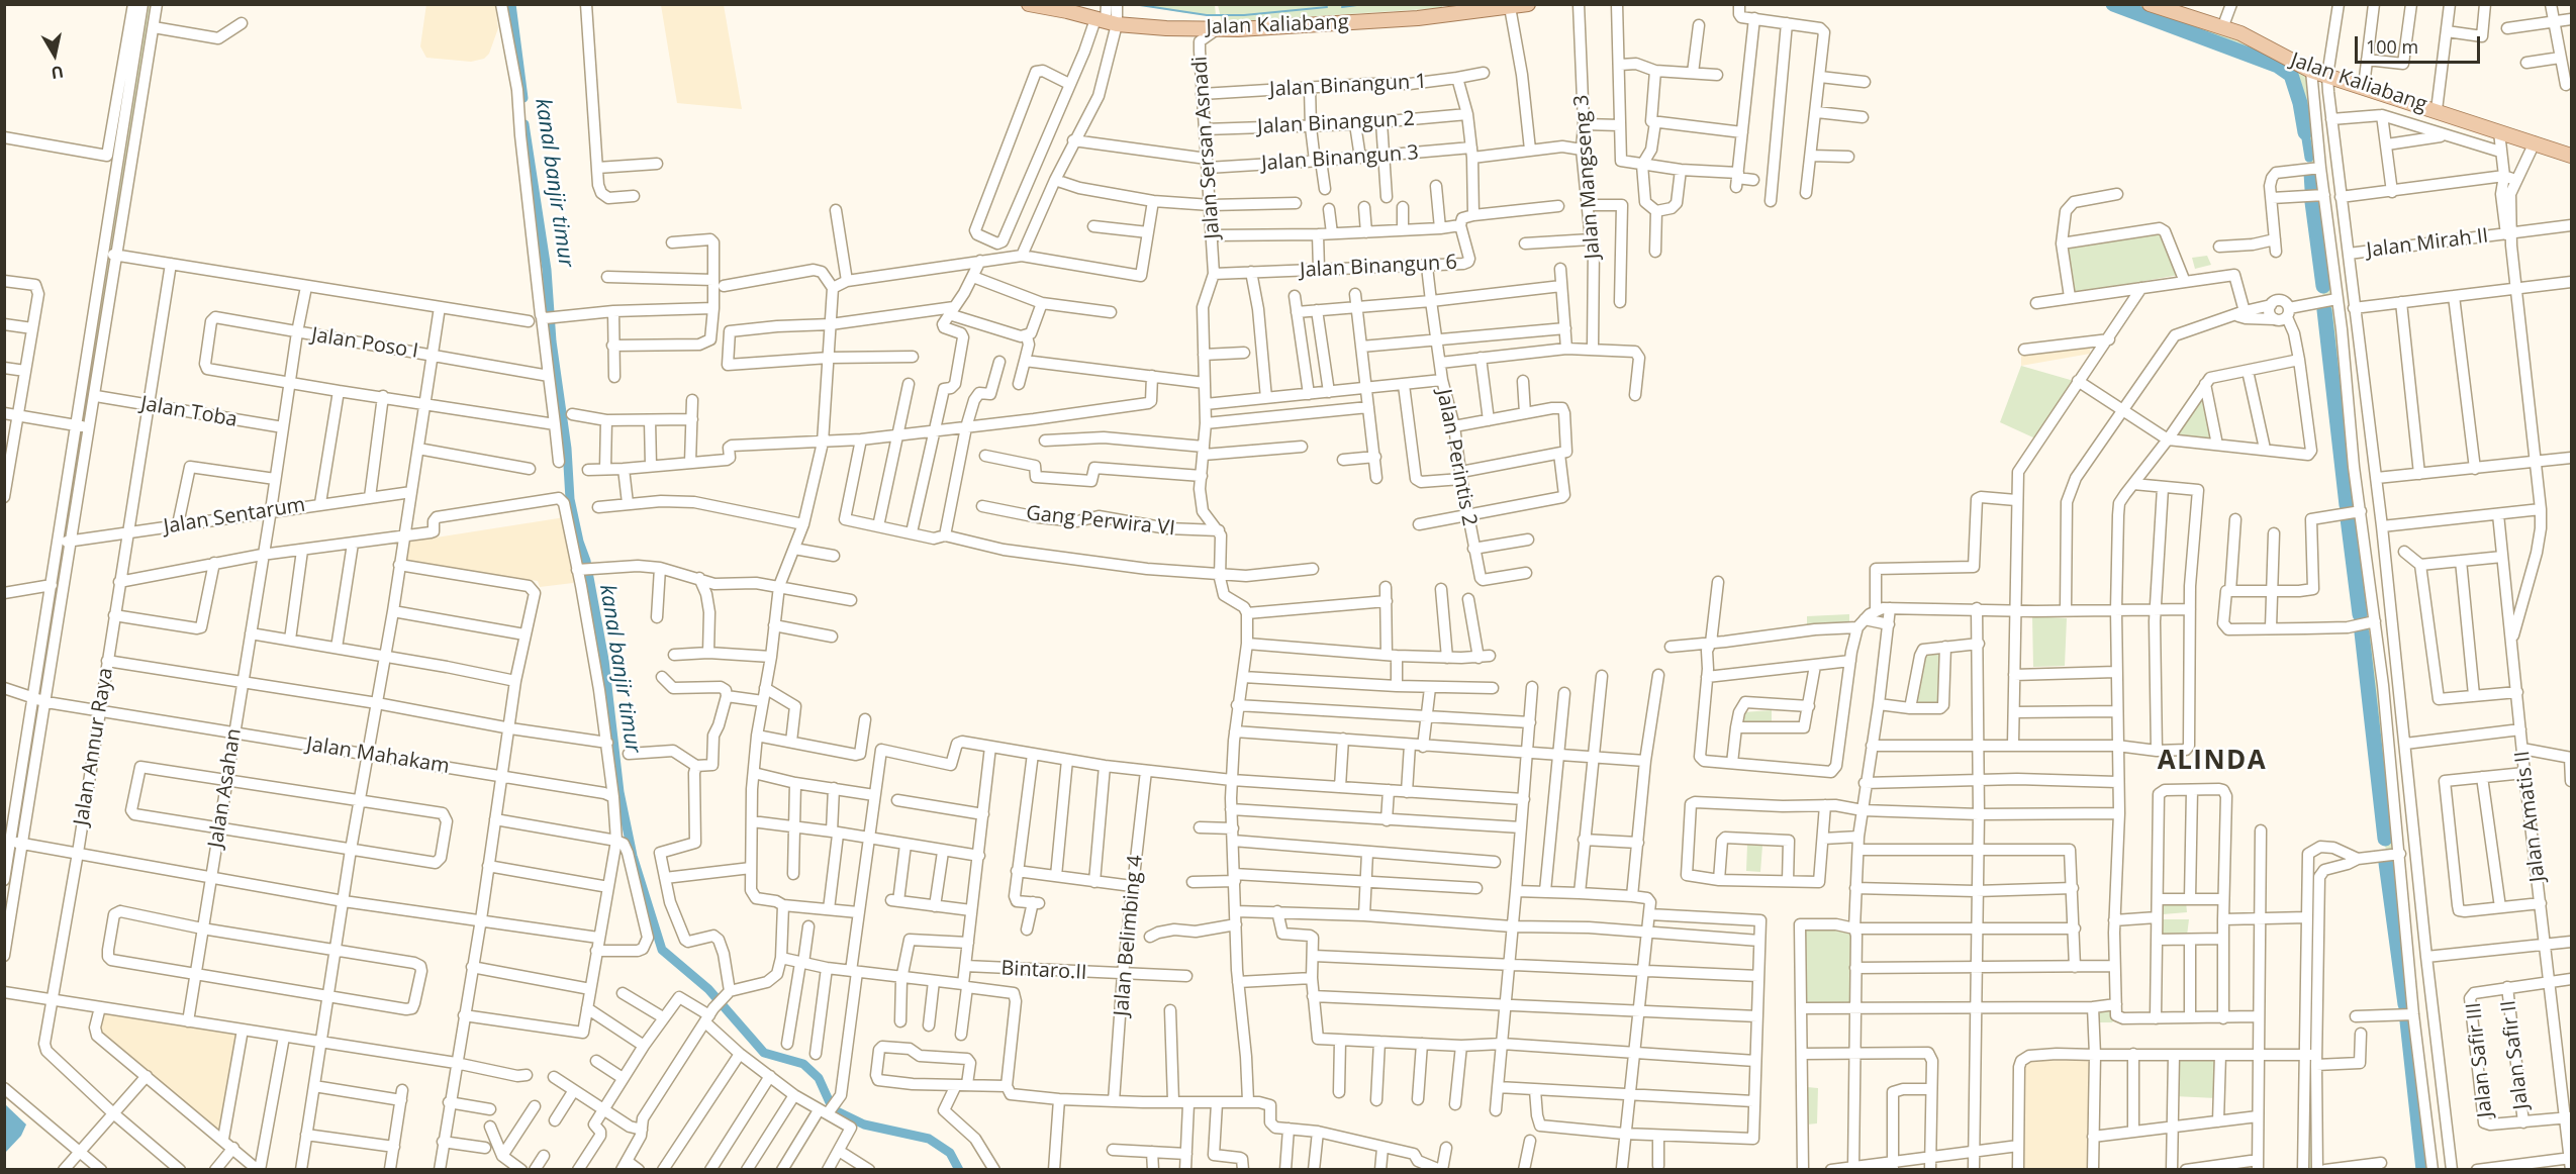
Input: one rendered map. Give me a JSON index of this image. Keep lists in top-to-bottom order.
{
  "streets": {
    "main road": ["Jalan Kaliabang"],
    "street": [
      "Jalan Binangun 1",
      "Jalan Binangun 2",
      "Jalan Sersan Asnadi",
      "Jalan Binangun 3",
      "Jalan Mangseng 3",
      "Jalan Mirah II",
      "Jalan Binangun 6",
      "Jalan Poso I",
      "Jalan Toba",
      "Jalan Perintis 2",
      "Jalan Sentarum",
      "Gang Perwira VI",
      "Jalan Annur Raya",
      "Jalan Mahakam",
      "Jalan Asahan",
      "Jalan Amatis II",
      "Jalan Belimbing 4",
      "Bintaro.II",
      "Jalan Safir II",
      "Jalan Safir III"
    ]
  },
  "crossings": [
    ["Jalan Kaliabang", "Jalan Sersan Asnadi"],
    ["Jalan Binangun 1", "Jalan Sersan Asnadi"],
    ["Jalan Binangun 2", "Jalan Sersan Asnadi"],
    ["Jalan Sersan Asnadi", "Jalan Binangun 3"],
    ["Jalan Sersan Asnadi", "Jalan Binangun 6"],
    ["Jalan Binangun 3", "Jalan Mangseng 3"],
    ["Jalan Poso I", "Jalan Asahan"],
    ["Jalan Toba", "Jalan Annur Raya"],
    ["Jalan Toba", "Jalan Asahan"],
    ["Jalan Sentarum", "Jalan Annur Raya"],
    ["Jalan Sentarum", "Jalan Asahan"],
    ["Jalan Annur Raya", "Jalan Mahakam"],
    ["Jalan Mahakam", "Jalan Asahan"],
    ["Jalan Amatis II", "Jalan Safir III"],
    ["Jalan Belimbing 4", "Bintaro.II"],
    ["Jalan Safir II", "Jalan Safir III"]
  ],
  "districts": ["ALINDA"],
  "water": ["kanal banjir timur"],
  "scale_bar": "100 m",
  "north": "bottom"
}
